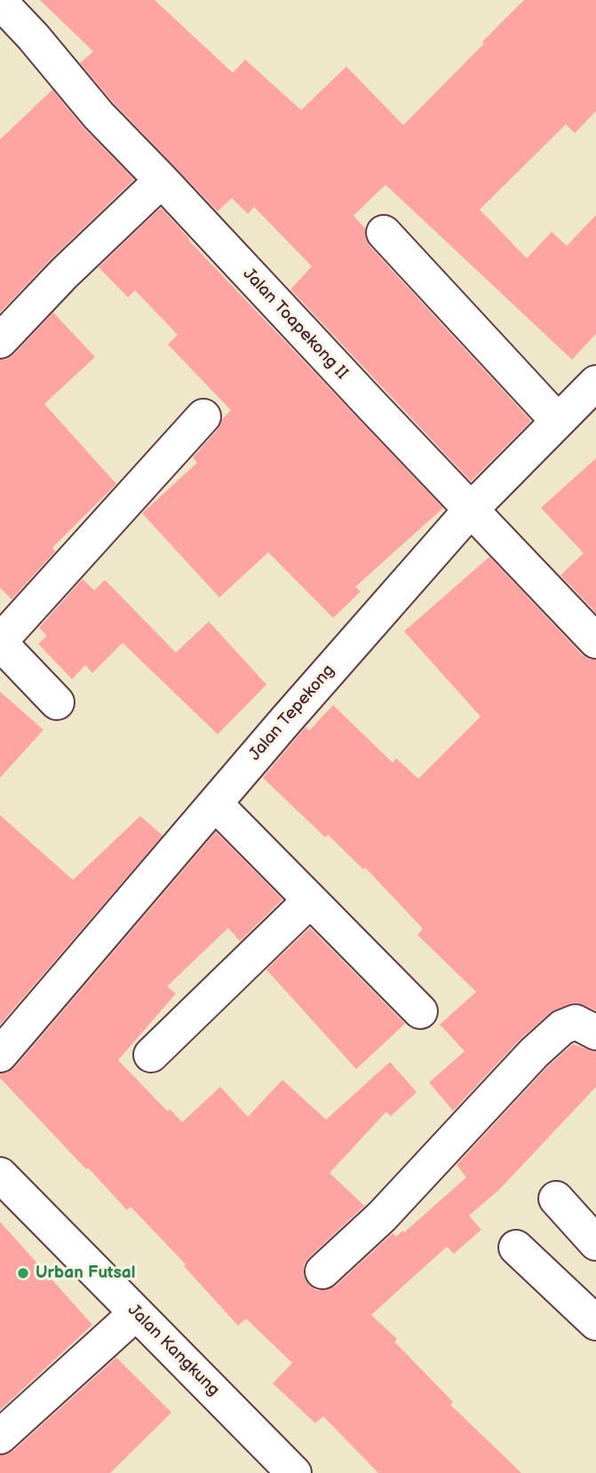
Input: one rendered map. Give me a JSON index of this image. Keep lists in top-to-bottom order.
{
  "streets": {
    "street": ["Jalan Toapekong II", "Jalan Tepekong", "Jalan Kangkung"]
  },
  "crossings": [
    ["Jalan Toapekong II", "Jalan Tepekong"]
  ],
  "places": ["Urban Futsal"]
}
